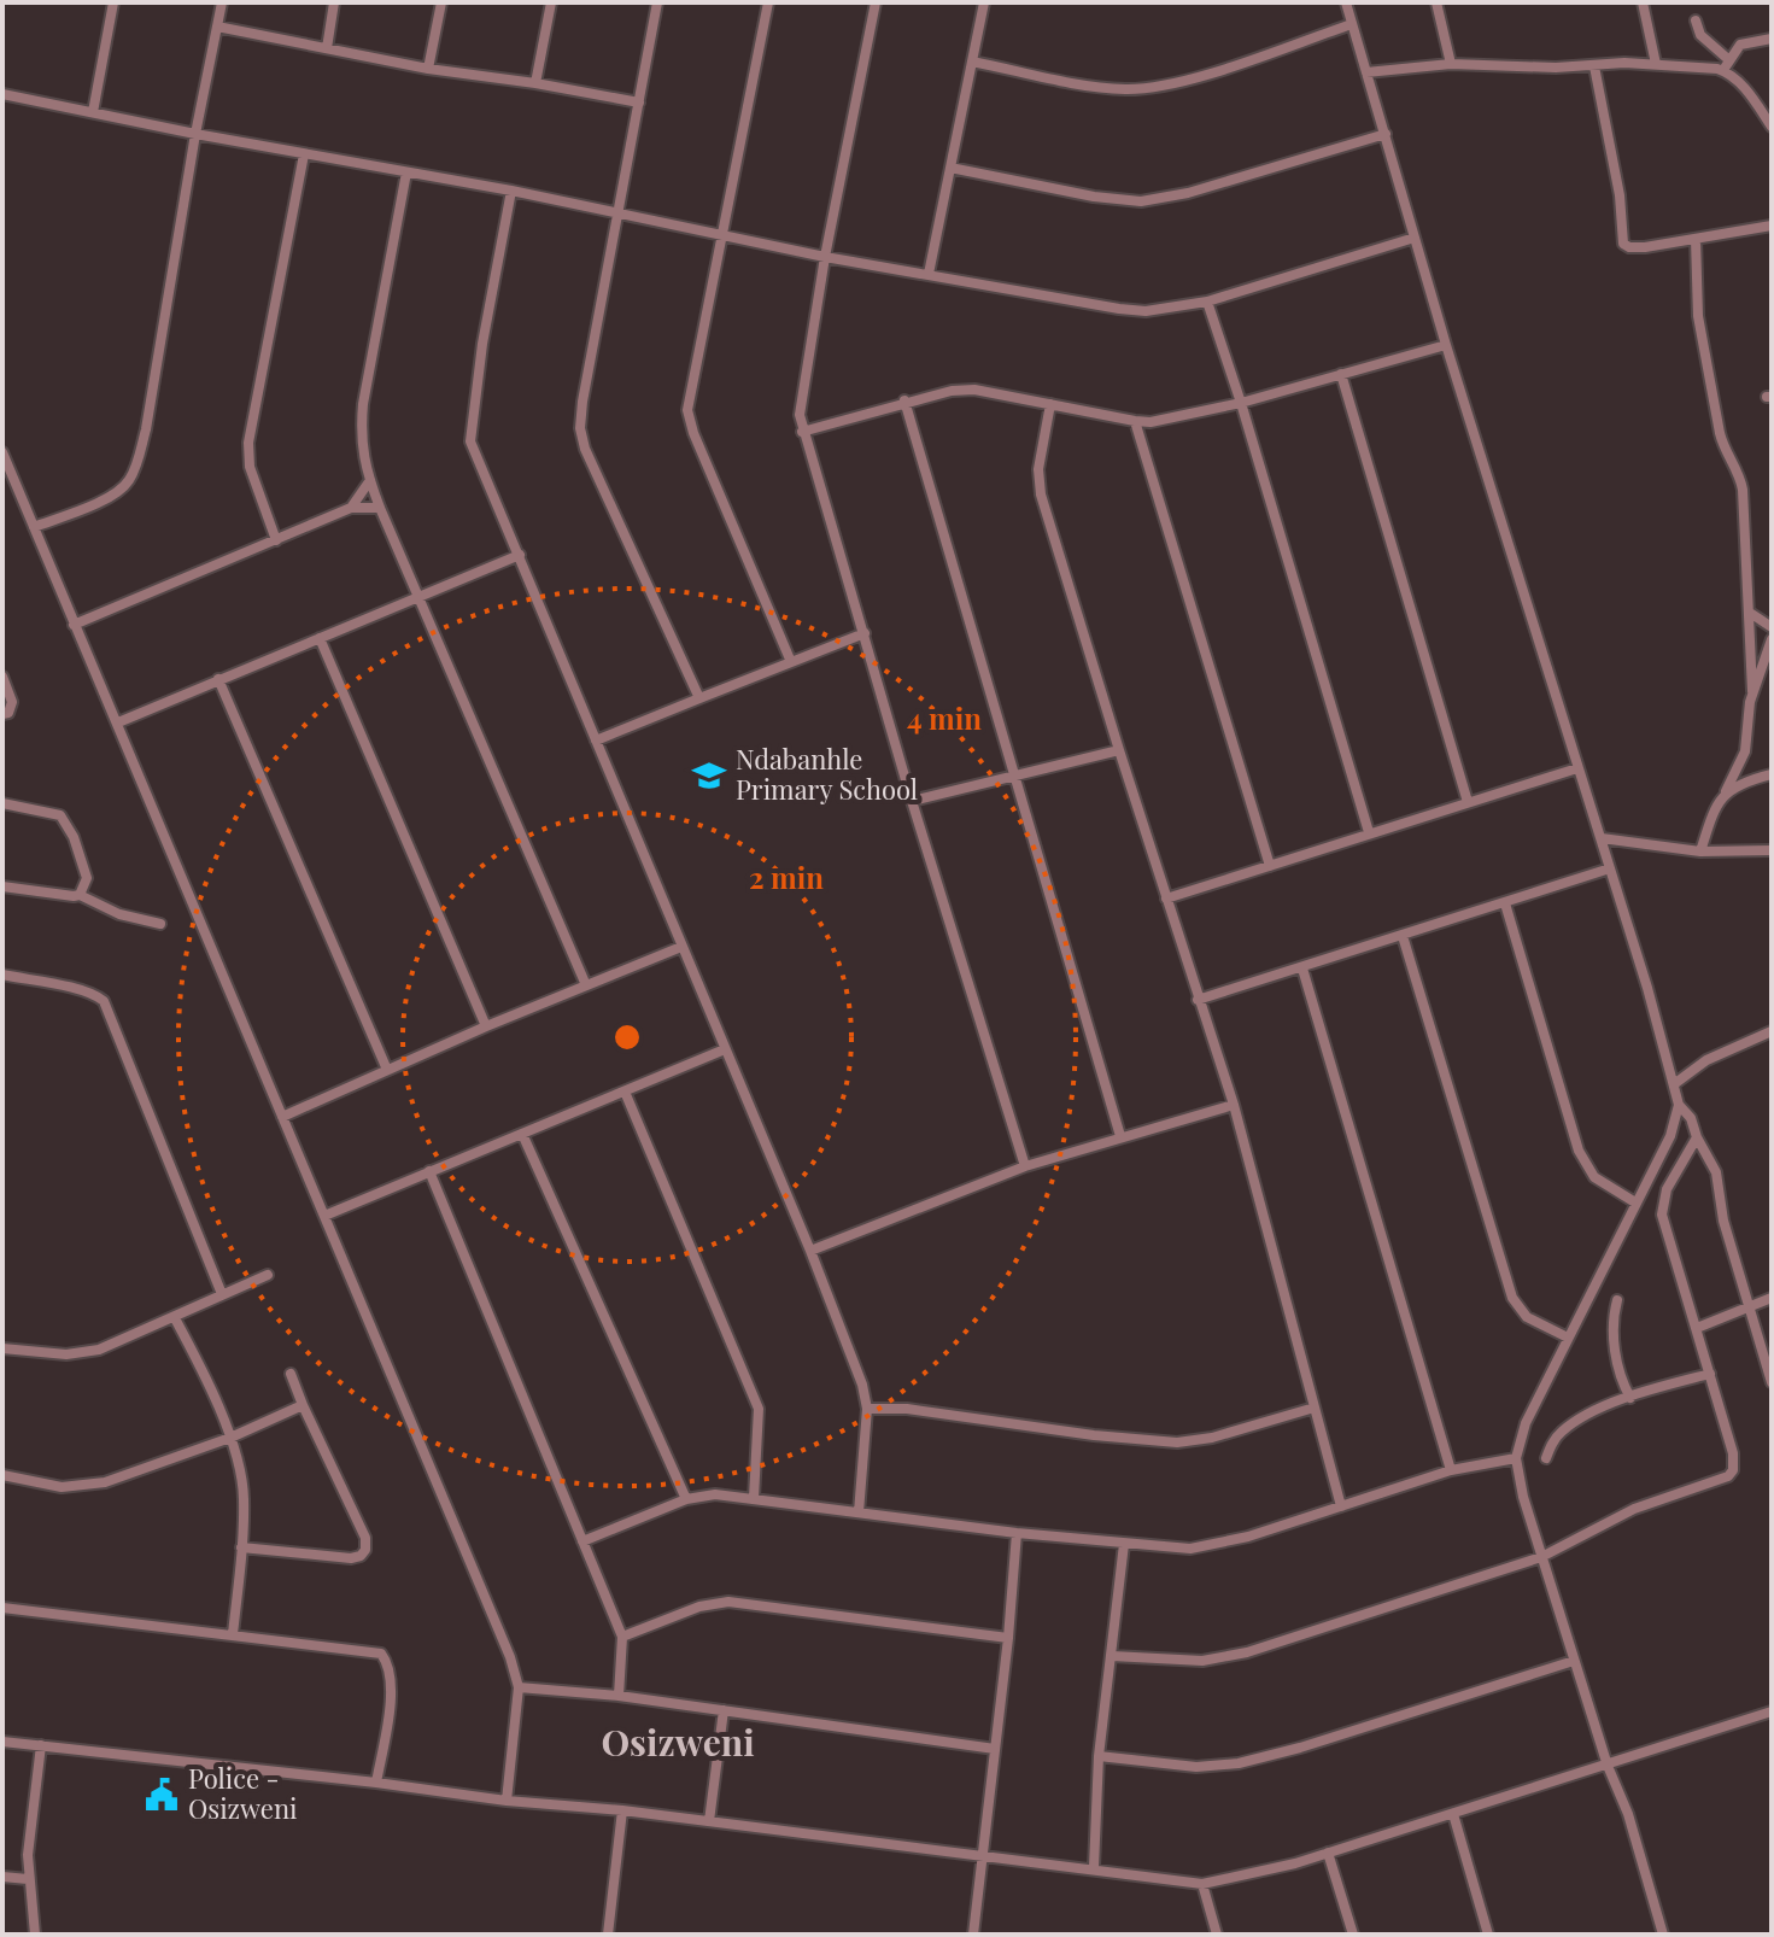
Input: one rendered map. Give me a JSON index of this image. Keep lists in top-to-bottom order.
{
  "districts": ["Osizweni"],
  "places": {
    "school or university": ["Ndabanhle Primary School"],
    "public building": ["Police - Osizweni"]
  },
  "rings": ["4 min", "2 min"]
}
